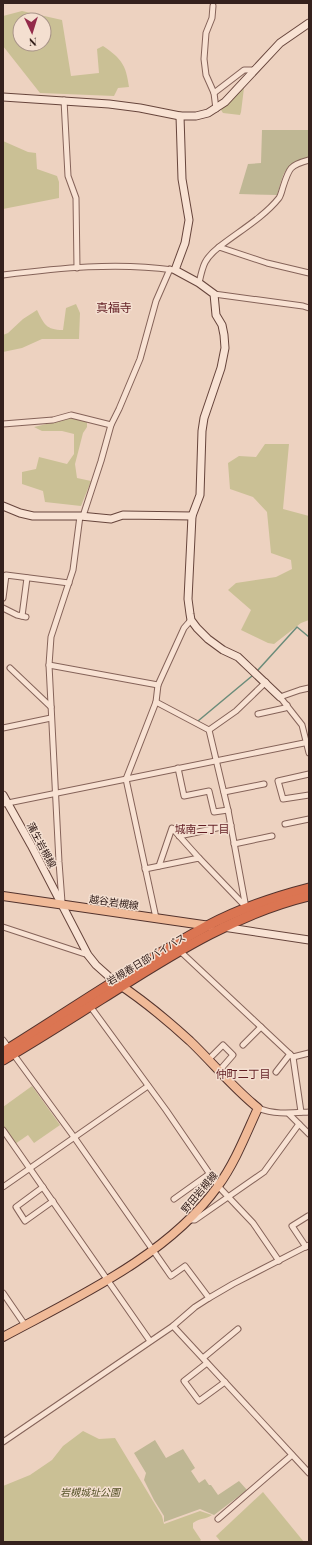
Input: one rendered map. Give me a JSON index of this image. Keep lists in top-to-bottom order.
{
  "streets": {
    "highway": ["岩槻春日部バイパス"],
    "main road": ["越谷岩槻線", "野田岩槻線"],
    "street": ["蒲生岩槻線"]
  },
  "crossings": [
    ["蒲生岩槻線", "越谷岩槻線"],
    ["蒲生岩槻線", "岩槻春日部バイパス"],
    ["越谷岩槻線", "岩槻春日部バイパス"]
  ],
  "districts": ["真福寺", "城南二丁目", "仲町二丁目"],
  "parks": ["岩槻城址公園"],
  "north": "bottom"
}
